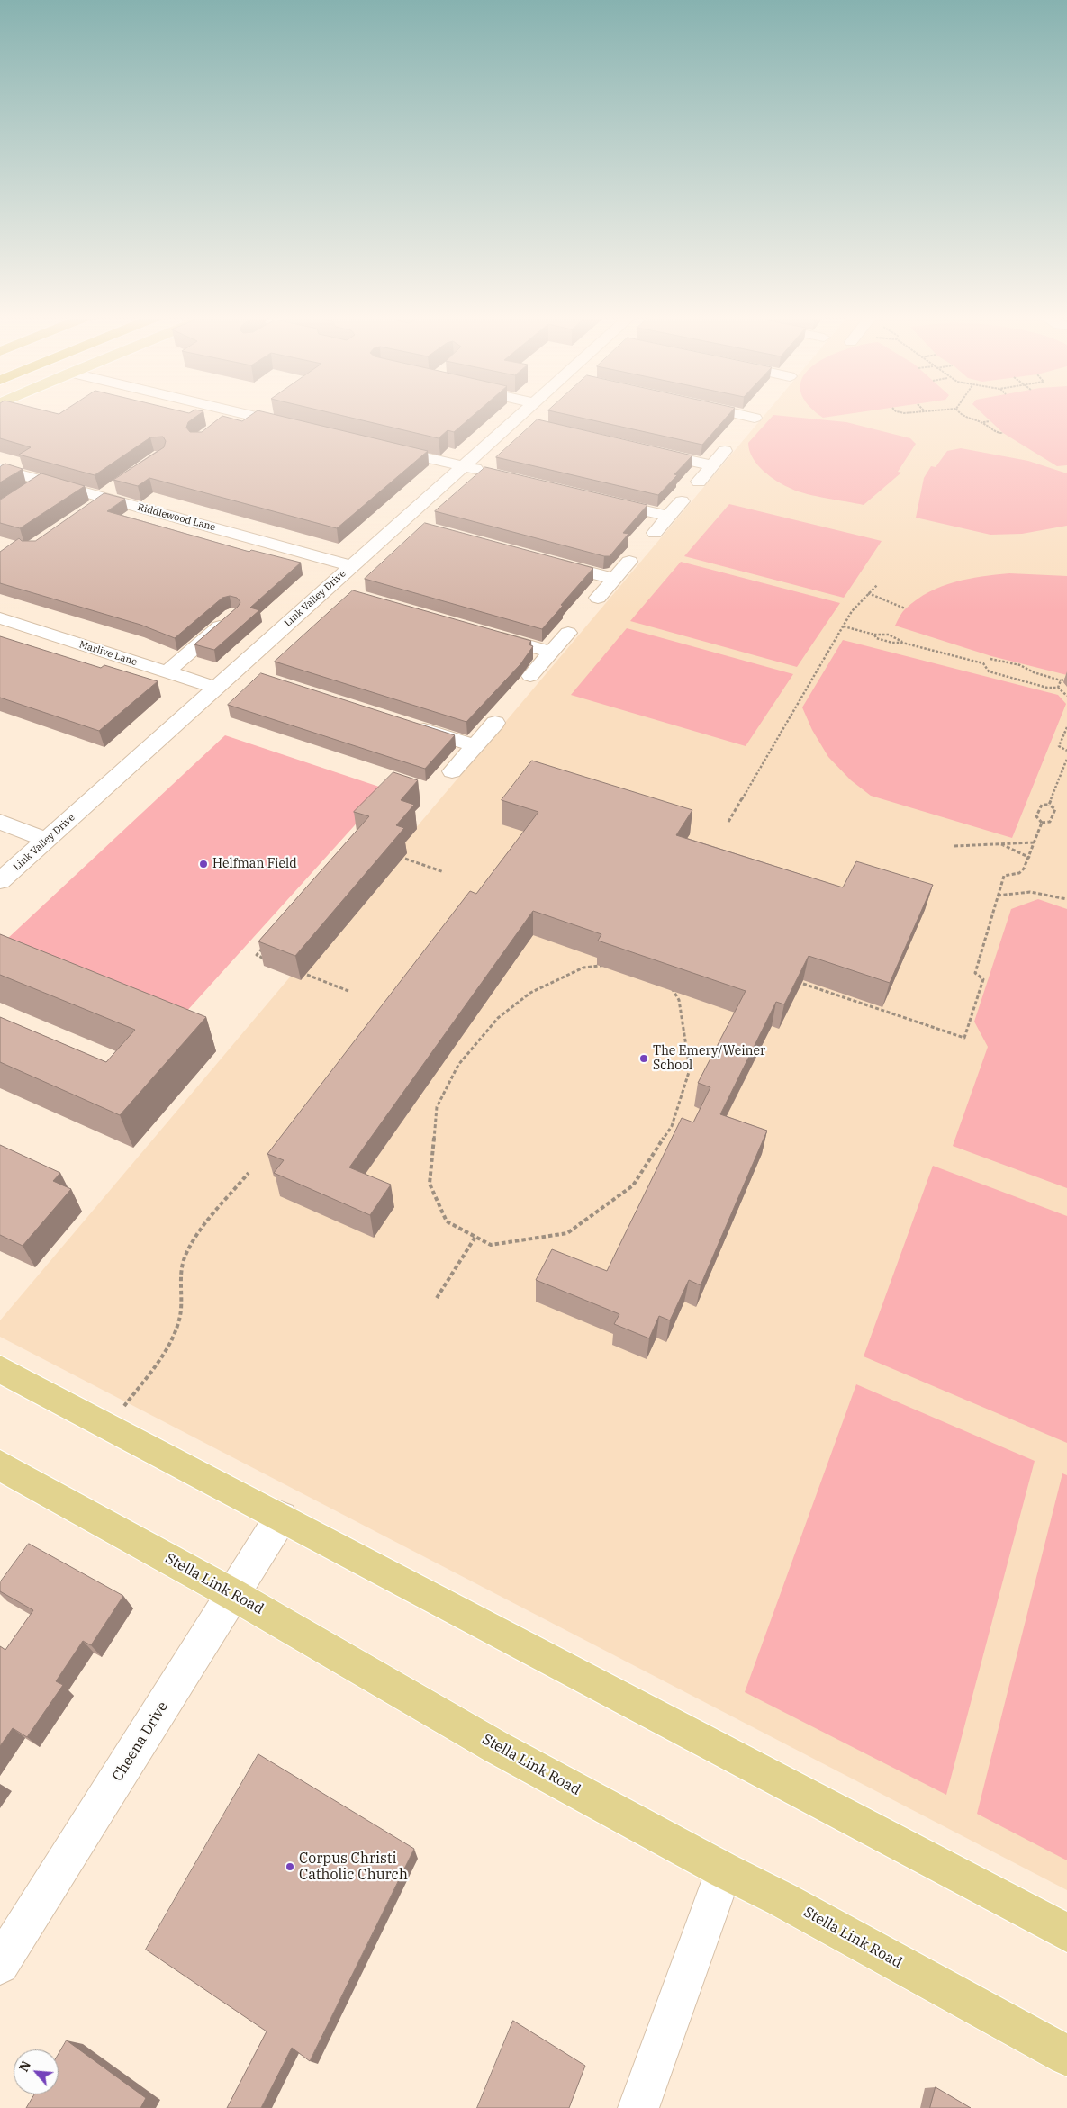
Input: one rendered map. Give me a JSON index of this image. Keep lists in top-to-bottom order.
{
  "streets": {
    "main road": ["Stella Link Road"],
    "street": [
      "Riddlewood Lane",
      "Link Valley Drive",
      "Marlive Lane",
      "Cheena Drive"
    ]
  },
  "crossings": [
    ["Riddlewood Lane", "Link Valley Drive"],
    ["Link Valley Drive", "Marlive Lane"],
    ["Stella Link Road", "Cheena Drive"]
  ],
  "places": ["Helfman Field", "The Emery/Weiner School", "Corpus Christi Catholic Church"],
  "north": "top left"
}
